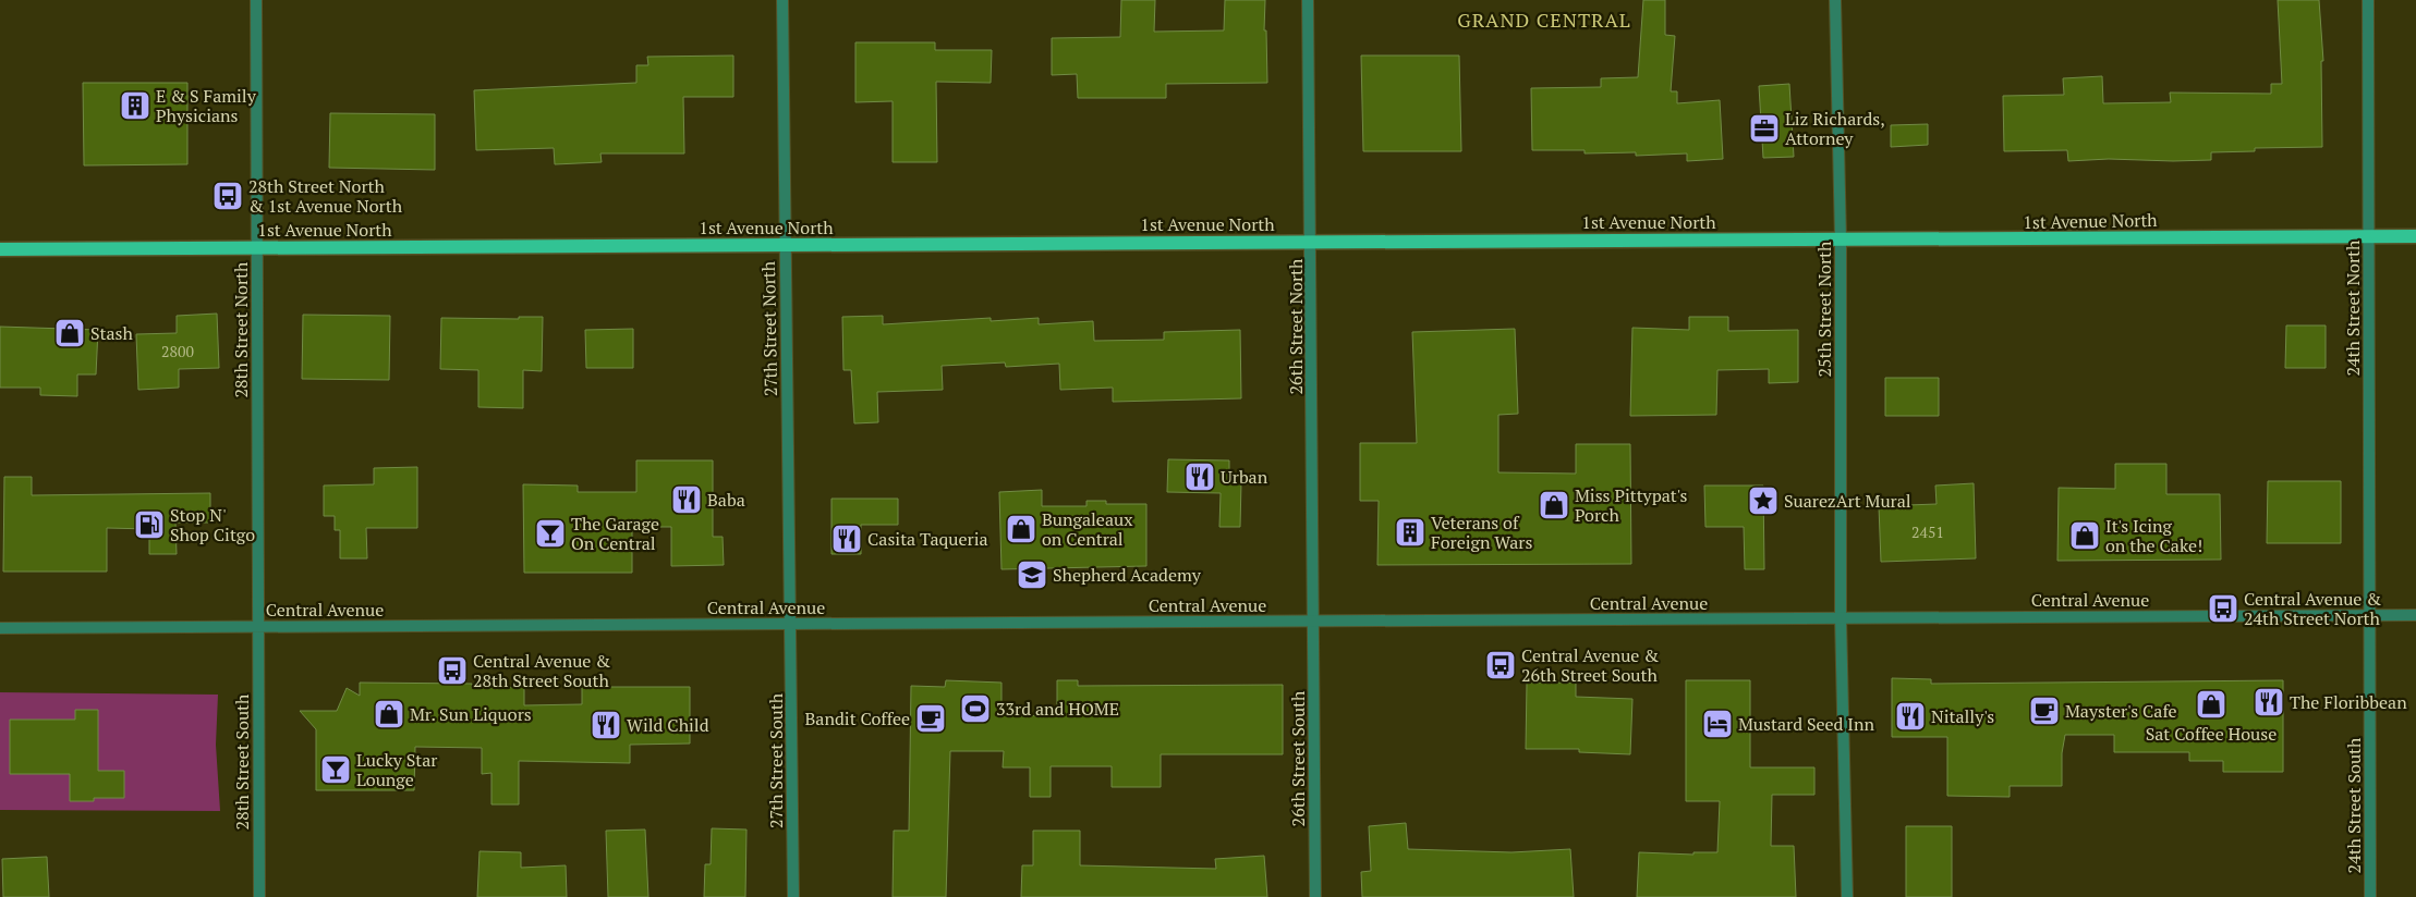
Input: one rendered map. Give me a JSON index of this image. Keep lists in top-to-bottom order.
{
  "streets": {
    "main road": ["1st Avenue North"],
    "street": [
      "24th Street North",
      "25th Street North",
      "26th Street North",
      "27th Street North",
      "28th Street North",
      "Central Avenue",
      "26th Street South",
      "27th Street South",
      "28th Street South",
      "24th Street South"
    ]
  },
  "crossings": [
    ["1st Avenue North", "24th Street North"],
    ["1st Avenue North", "25th Street North"],
    ["1st Avenue North", "26th Street North"],
    ["1st Avenue North", "27th Street North"],
    ["1st Avenue North", "28th Street North"],
    ["24th Street North", "Central Avenue"],
    ["24th Street North", "24th Street South"],
    ["25th Street North", "Central Avenue"],
    ["26th Street North", "Central Avenue"],
    ["26th Street North", "26th Street South"],
    ["27th Street North", "Central Avenue"],
    ["27th Street North", "27th Street South"],
    ["28th Street North", "Central Avenue"],
    ["28th Street North", "28th Street South"],
    ["Central Avenue", "26th Street South"],
    ["Central Avenue", "27th Street South"],
    ["Central Avenue", "28th Street South"],
    ["Central Avenue", "24th Street South"]
  ],
  "districts": ["GRAND CENTRAL"],
  "places": {
    "building": ["E & S Family Physicians", "Veterans of Foreign Wars"],
    "office": ["Liz Richards, Attorney"],
    "bus stop": [
      "28th Street North & 1st Avenue North",
      "Central Avenue & 24th Street North",
      "Central Avenue & 26th Street South",
      "Central Avenue & 28th Street South"
    ],
    "shop": [
      "Stash",
      "Miss Pittypat's Porch",
      "Bungaleaux on Central",
      "It's Icing on the Cake!",
      "Sat Coffee House",
      "Mr. Sun Liquors"
    ],
    "restaurant": [
      "Urban",
      "Baba",
      "Casita Taqueria",
      "The Floribbean",
      "Nitally's",
      "Wild Child"
    ],
    "place": ["SuarezArt Mural"],
    "fuel station": ["Stop N' Shop Citgo"],
    "bar": ["The Garage On Central", "Lucky Star Lounge"],
    "school or university": ["Shepherd Academy"],
    "sports": ["33rd and HOME"],
    "cafe": ["Mayster's Cafe", "Bandit Coffee"],
    "hotel": ["Mustard Seed Inn"]
  },
  "house_numbers": ["2800", "2451"]
}
